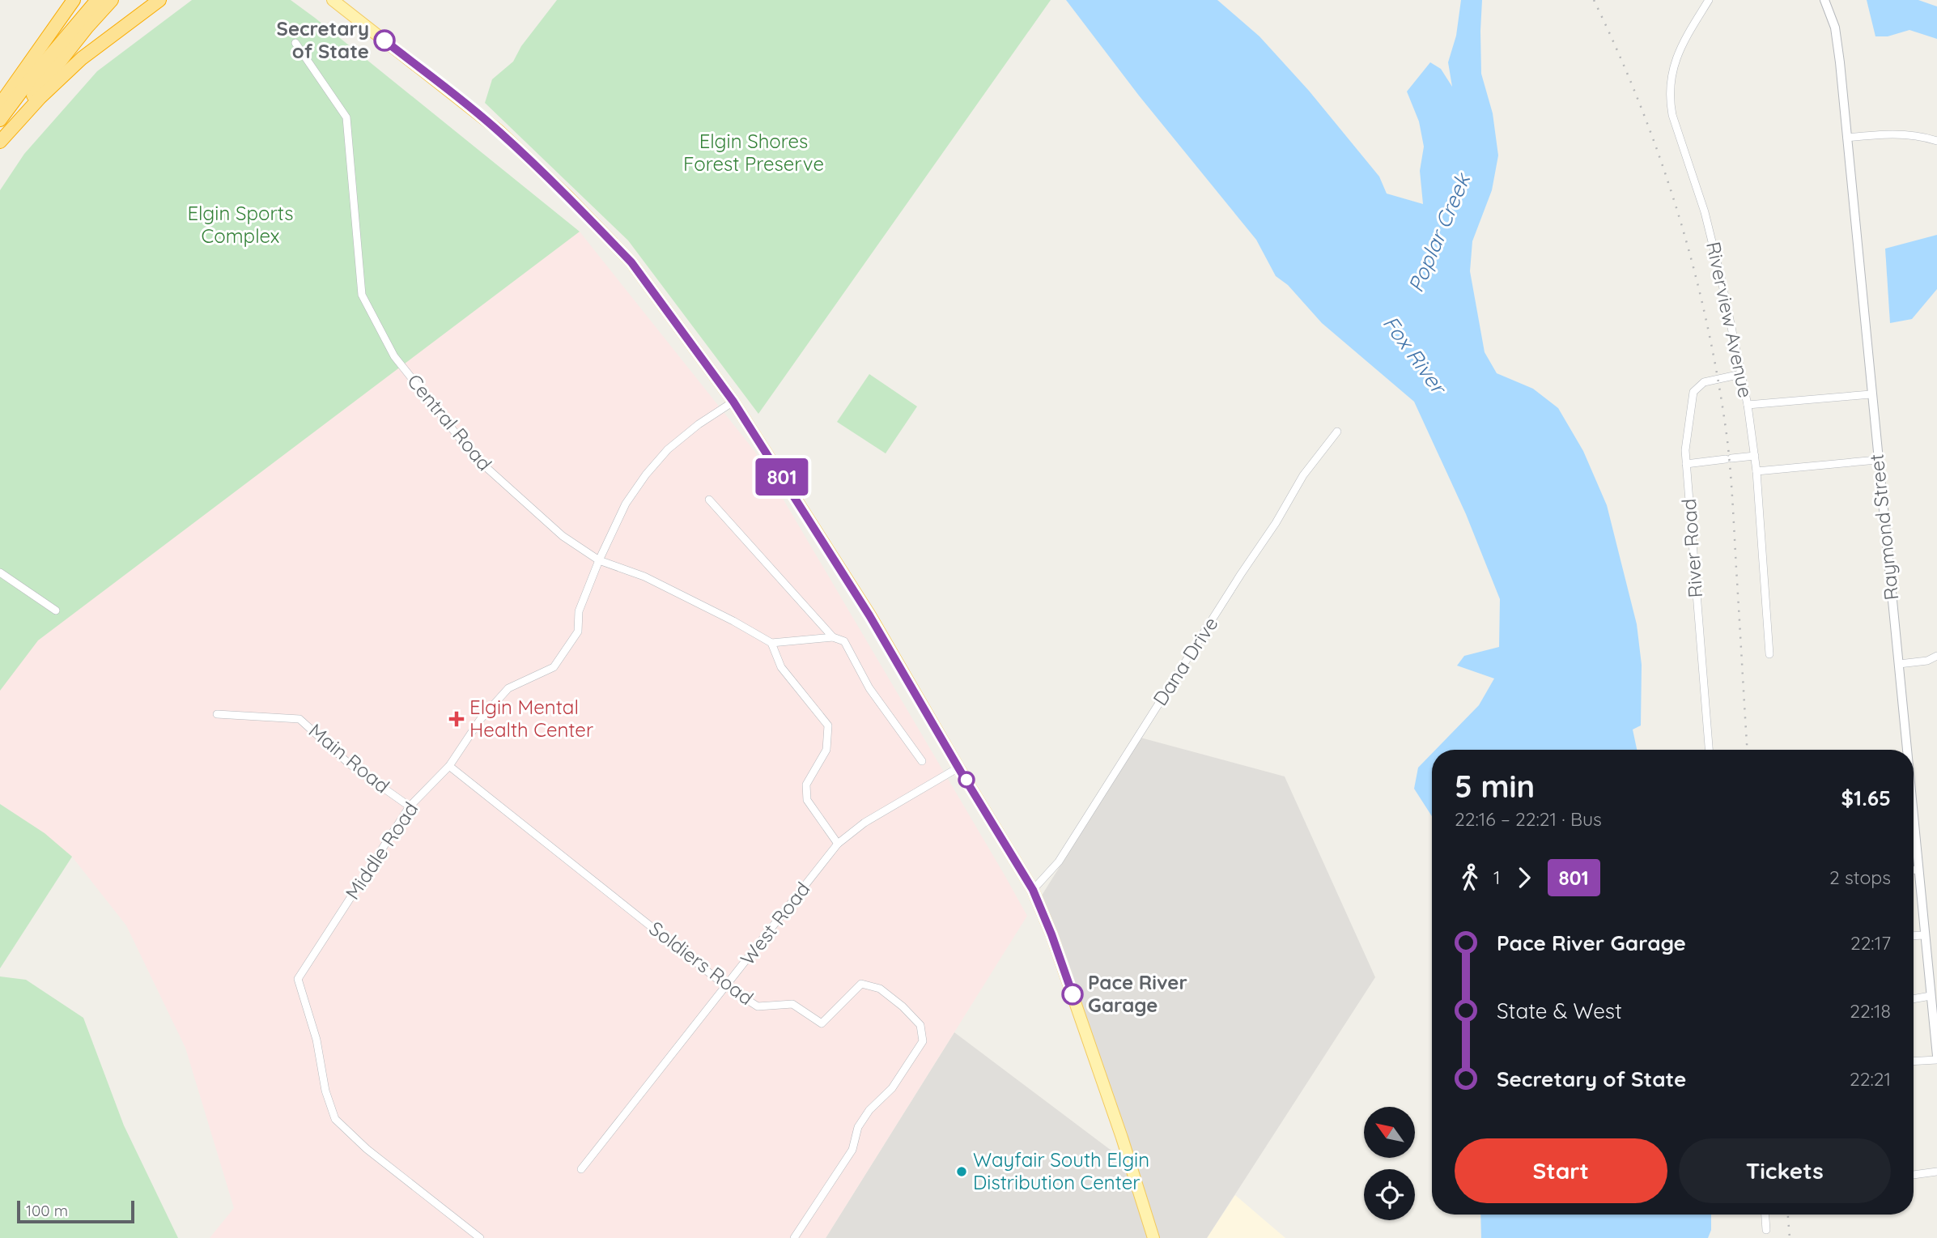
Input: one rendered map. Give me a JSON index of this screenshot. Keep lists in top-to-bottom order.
{
  "streets": {
    "street": [
      "Riverview Avenue",
      "Central Road",
      "Raymond Street",
      "River Road",
      "Dana Drive",
      "Main Road",
      "Middle Road",
      "West Road",
      "Soldiers Road"
    ]
  },
  "crossings": [
    ["Riverview Avenue", "River Road"],
    ["Central Road", "Middle Road"],
    ["Main Road", "Middle Road"],
    ["Middle Road", "Soldiers Road"],
    ["West Road", "Soldiers Road"]
  ],
  "water": ["Poplar Creek", "Fox River"],
  "parks": ["Elgin Shores Forest Preserve", "Elgin Sports Complex"],
  "places": {
    "other": ["Secretary of State", "Pace River Garage", "Wayfair South Elgin Distribution Center"],
    "health": ["Elgin Mental Health Center"]
  },
  "lines": ["bus line 801"],
  "scale_bar": "100 m",
  "north": "top left",
  "page": {
    "on_map": "801",
    "heading": ["5 min", "22:16 – 22:21 · Bus", "$1.65"],
    "legs": ["1", "801", "2 stops"],
    "list": [
      {
        "name": "Pace River Garage",
        "value": "22:17"
      },
      {
        "name": "State & West",
        "value": "22:18"
      },
      {
        "name": "Secretary of State",
        "value": "22:21"
      }
    ],
    "buttons": ["Start", "Tickets"],
    "scale": "100 m"
  }
}
